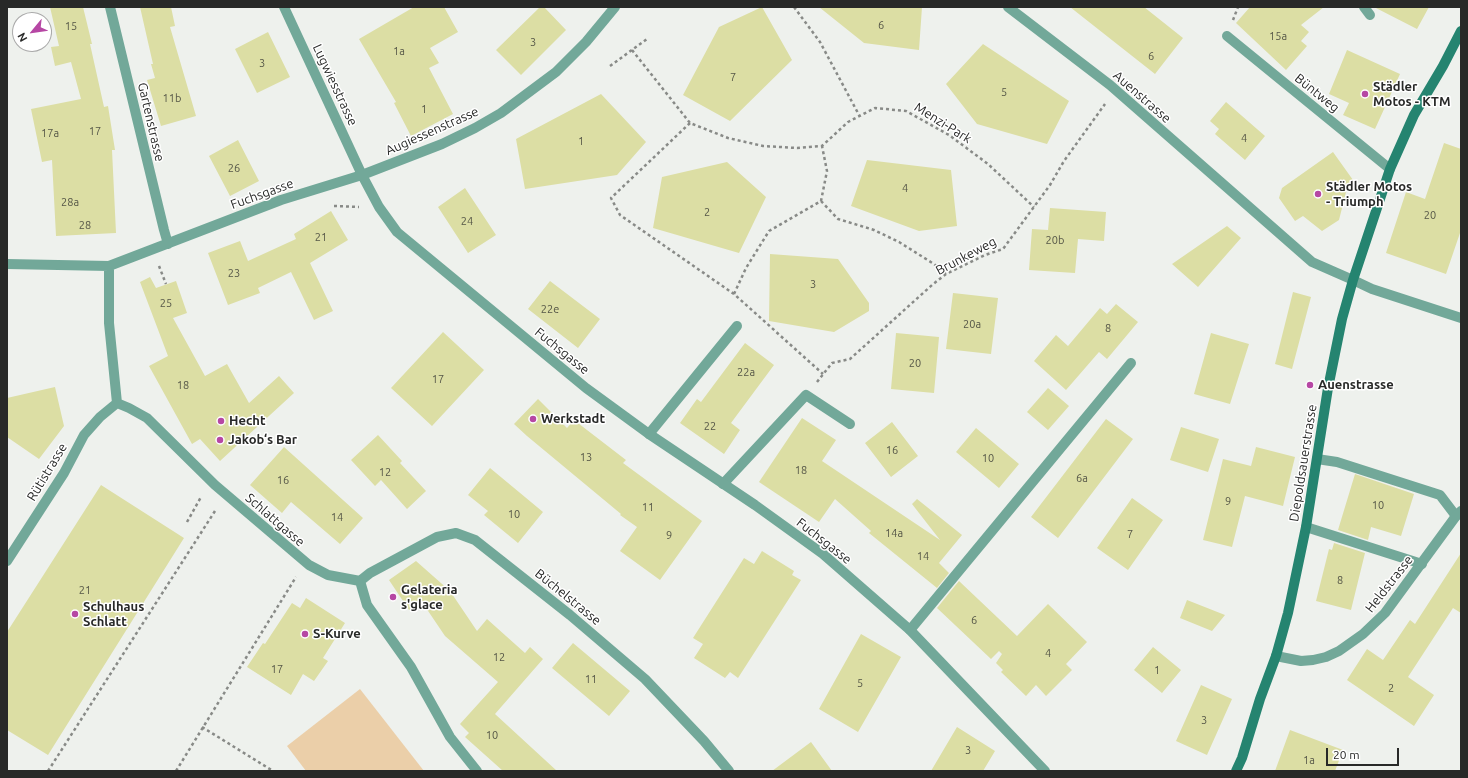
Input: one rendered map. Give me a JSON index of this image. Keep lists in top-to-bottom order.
{
  "streets": {
    "main road": ["Diepoldsauerstrasse"],
    "street": [
      "Lugwiesstrasse",
      "Büntweg",
      "Auenstrasse",
      "Gartenstrasse",
      "Augiessenstrasse",
      "Fuchsgasse",
      "Rütistrasse",
      "Schlattgasse",
      "Heldstrasse",
      "Büchelstrasse"
    ],
    "path": ["Menzi-Park", "Brunkeweg"]
  },
  "crossings": [
    ["Lugwiesstrasse", "Augiessenstrasse"],
    ["Lugwiesstrasse", "Fuchsgasse"],
    ["Büntweg", "Diepoldsauerstrasse"],
    ["Auenstrasse", "Diepoldsauerstrasse"],
    ["Gartenstrasse", "Fuchsgasse"],
    ["Menzi-Park", "Brunkeweg"],
    ["Augiessenstrasse", "Fuchsgasse"],
    ["Diepoldsauerstrasse", "Heldstrasse"],
    ["Rütistrasse", "Schlattgasse"],
    ["Schlattgasse", "Büchelstrasse"]
  ],
  "places": [
    "Städler Motos - KTM",
    "Städler Motos - Triumph",
    "Auenstrasse",
    "Werkstadt",
    "Hecht",
    "Jakob‘s Bar",
    "Gelateria s'glace",
    "Schulhaus Schlatt",
    "S-Kurve"
  ],
  "house_numbers": [
    "6",
    "15",
    "15a",
    "3",
    "1a",
    "6",
    "3",
    "7",
    "5",
    "11b",
    "1",
    "17",
    "17a",
    "4",
    "1",
    "26",
    "4",
    "28a",
    "2",
    "20",
    "24",
    "28",
    "21",
    "20b",
    "23",
    "3",
    "25",
    "22e",
    "20a",
    "8",
    "20",
    "22a",
    "17",
    "18",
    "22",
    "16",
    "13",
    "10",
    "18",
    "12",
    "6a",
    "16",
    "9",
    "10",
    "11",
    "10",
    "14",
    "14a",
    "7",
    "9",
    "14",
    "8",
    "21",
    "6",
    "4",
    "12",
    "17",
    "1",
    "11",
    "5",
    "2",
    "3",
    "10",
    "3",
    "1a"
  ],
  "scale_bar": "20 m",
  "north": "bottom left"
}
